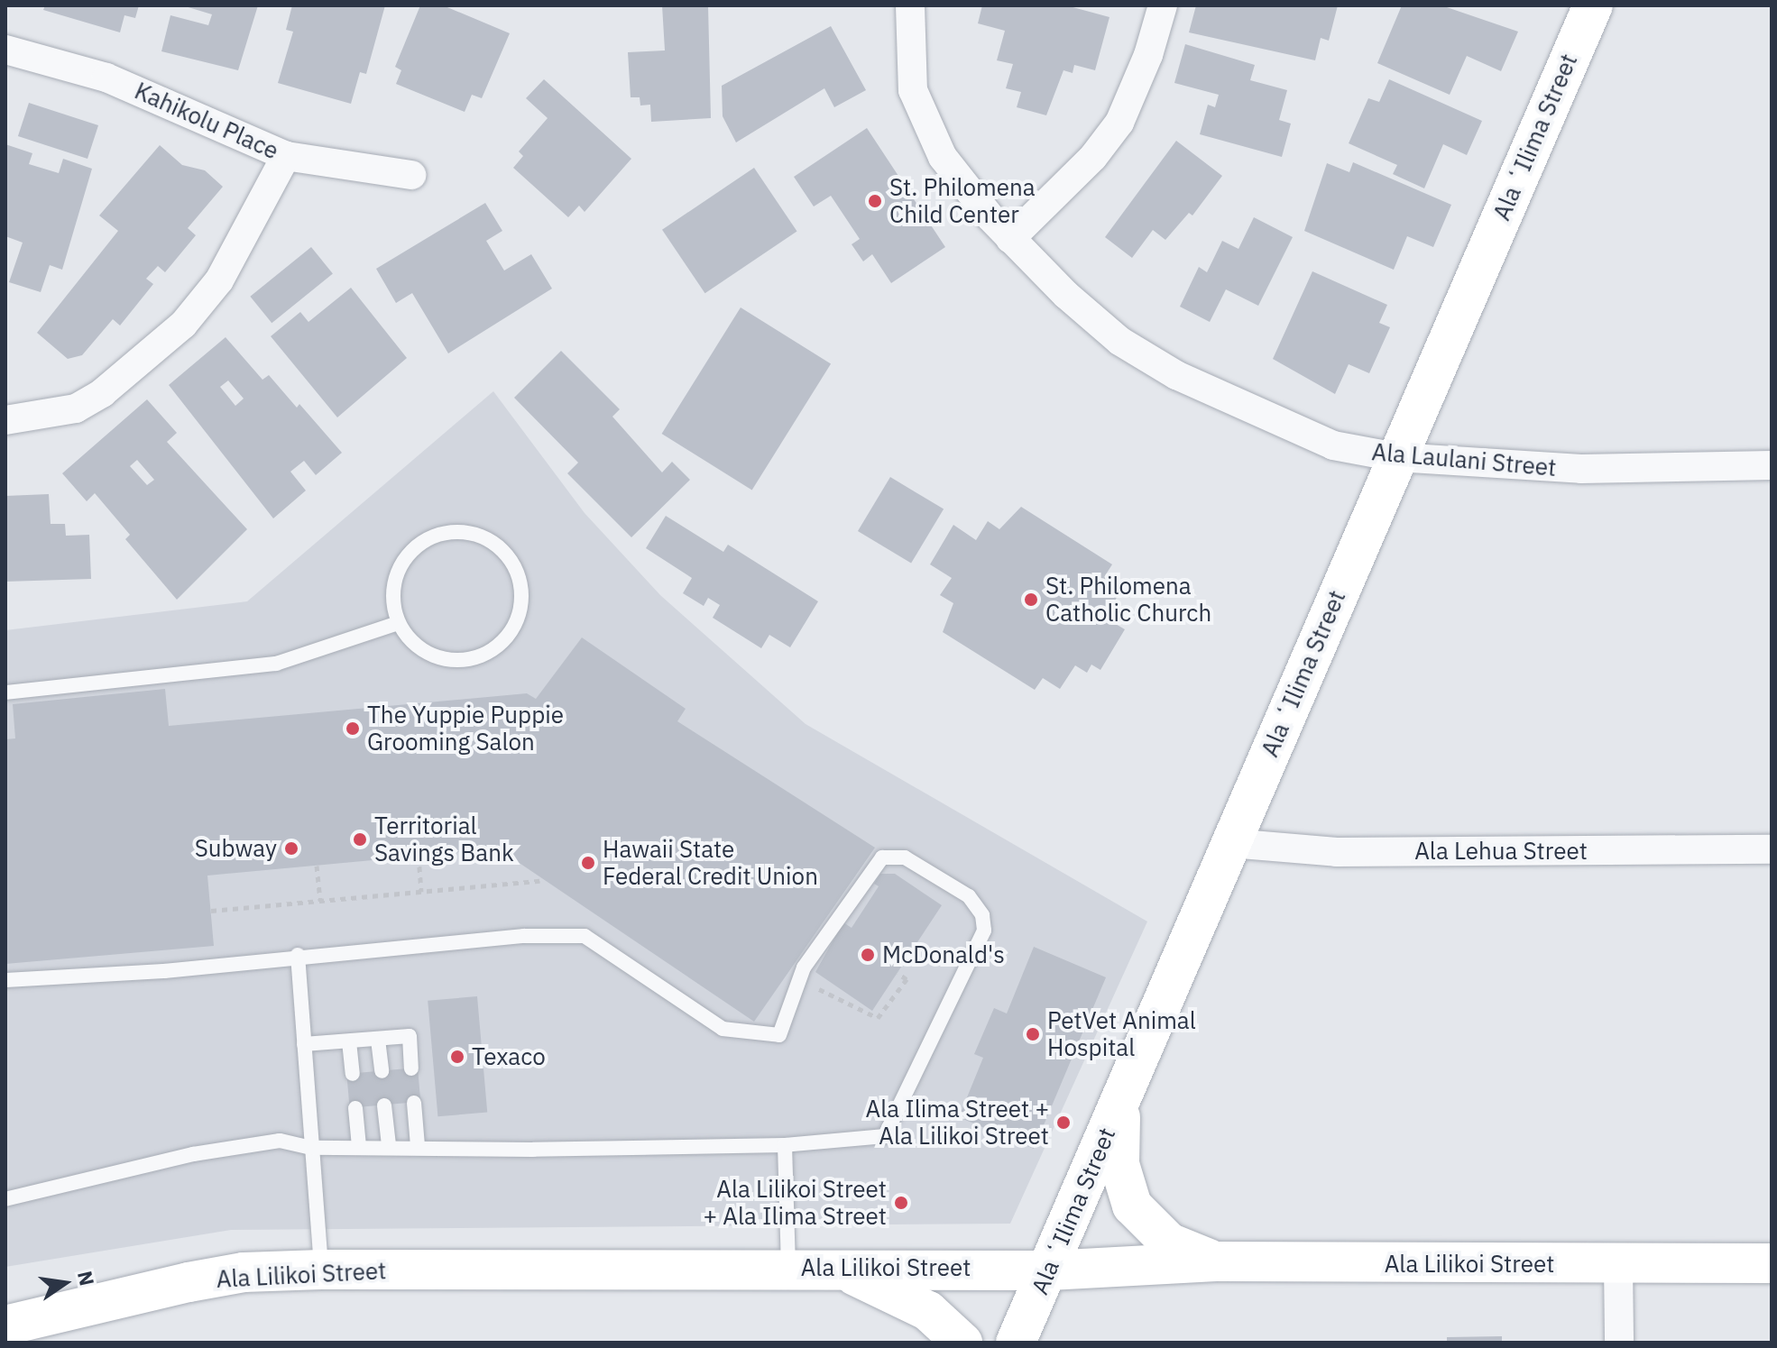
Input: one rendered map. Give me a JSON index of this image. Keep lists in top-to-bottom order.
{
  "streets": {
    "street": [
      "Kahikolu Place",
      "Ala ʻIlima Street",
      "Ala Laulani Street",
      "Ala Lehua Street",
      "Ala Lilikoi Street"
    ]
  },
  "crossings": [
    ["Ala ʻIlima Street", "Ala Laulani Street"],
    ["Ala ʻIlima Street", "Ala Lehua Street"],
    ["Ala ʻIlima Street", "Ala Lilikoi Street"]
  ],
  "places": [
    "St. Philomena Child Center",
    "St. Philomena Catholic Church",
    "The Yuppie Puppie Grooming Salon",
    "Territorial Savings Bank",
    "Subway",
    "Hawaii State Federal Credit Union",
    "McDonald's",
    "PetVet Animal Hospital",
    "Texaco",
    "Ala Ilima Street + Ala Lilikoi Street",
    "Ala Lilikoi Street + Ala Ilima Street"
  ],
  "north": "right"
}
